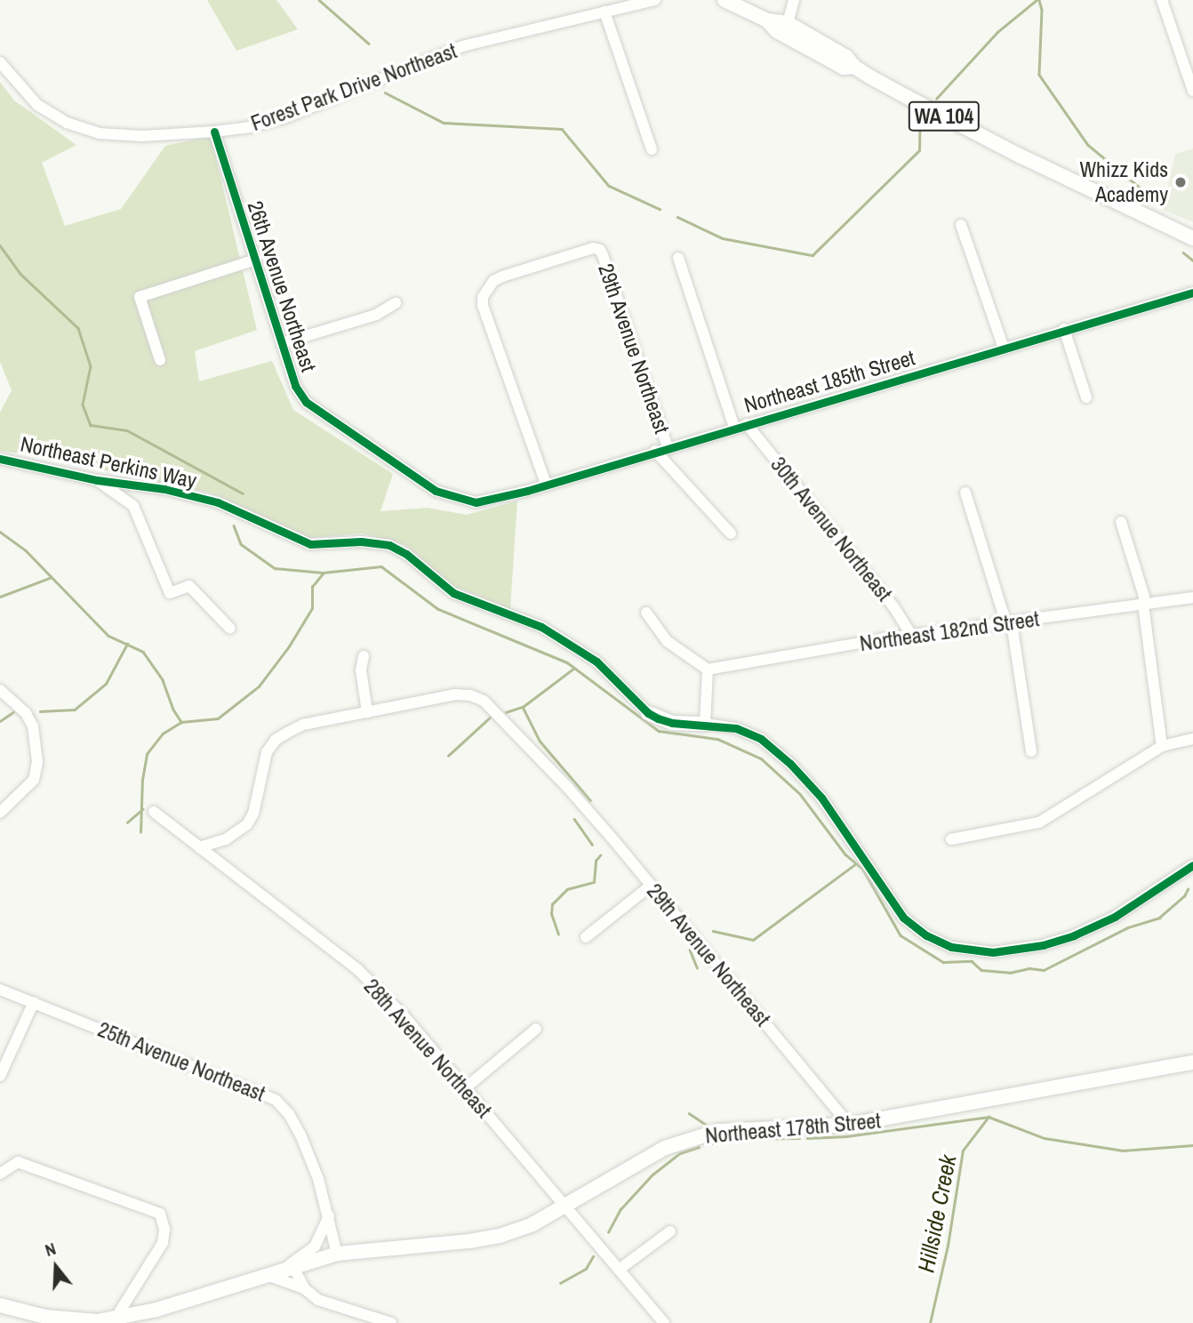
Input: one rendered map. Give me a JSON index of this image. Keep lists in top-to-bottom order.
{
  "streets": {
    "main road": ["WA 104", "Northeast Perkins Way", "Northeast 178th Street"],
    "street": [
      "Forest Park Drive Northeast",
      "26th Avenue Northeast",
      "29th Avenue Northeast",
      "Northeast 185th Street",
      "30th Avenue Northeast",
      "Northeast 182nd Street",
      "28th Avenue Northeast",
      "25th Avenue Northeast"
    ]
  },
  "crossings": [
    ["Forest Park Drive Northeast", "26th Avenue Northeast"],
    ["26th Avenue Northeast", "Northeast 185th Street"],
    ["29th Avenue Northeast", "Northeast 185th Street"],
    ["29th Avenue Northeast", "28th Avenue Northeast"],
    ["29th Avenue Northeast", "Northeast 178th Street"],
    ["Northeast 185th Street", "30th Avenue Northeast"],
    ["30th Avenue Northeast", "Northeast 182nd Street"],
    ["28th Avenue Northeast", "Northeast 178th Street"],
    ["25th Avenue Northeast", "Northeast 178th Street"]
  ],
  "water": ["Hillside Creek"],
  "places": ["Whizz Kids Academy"],
  "north": "top"
}
